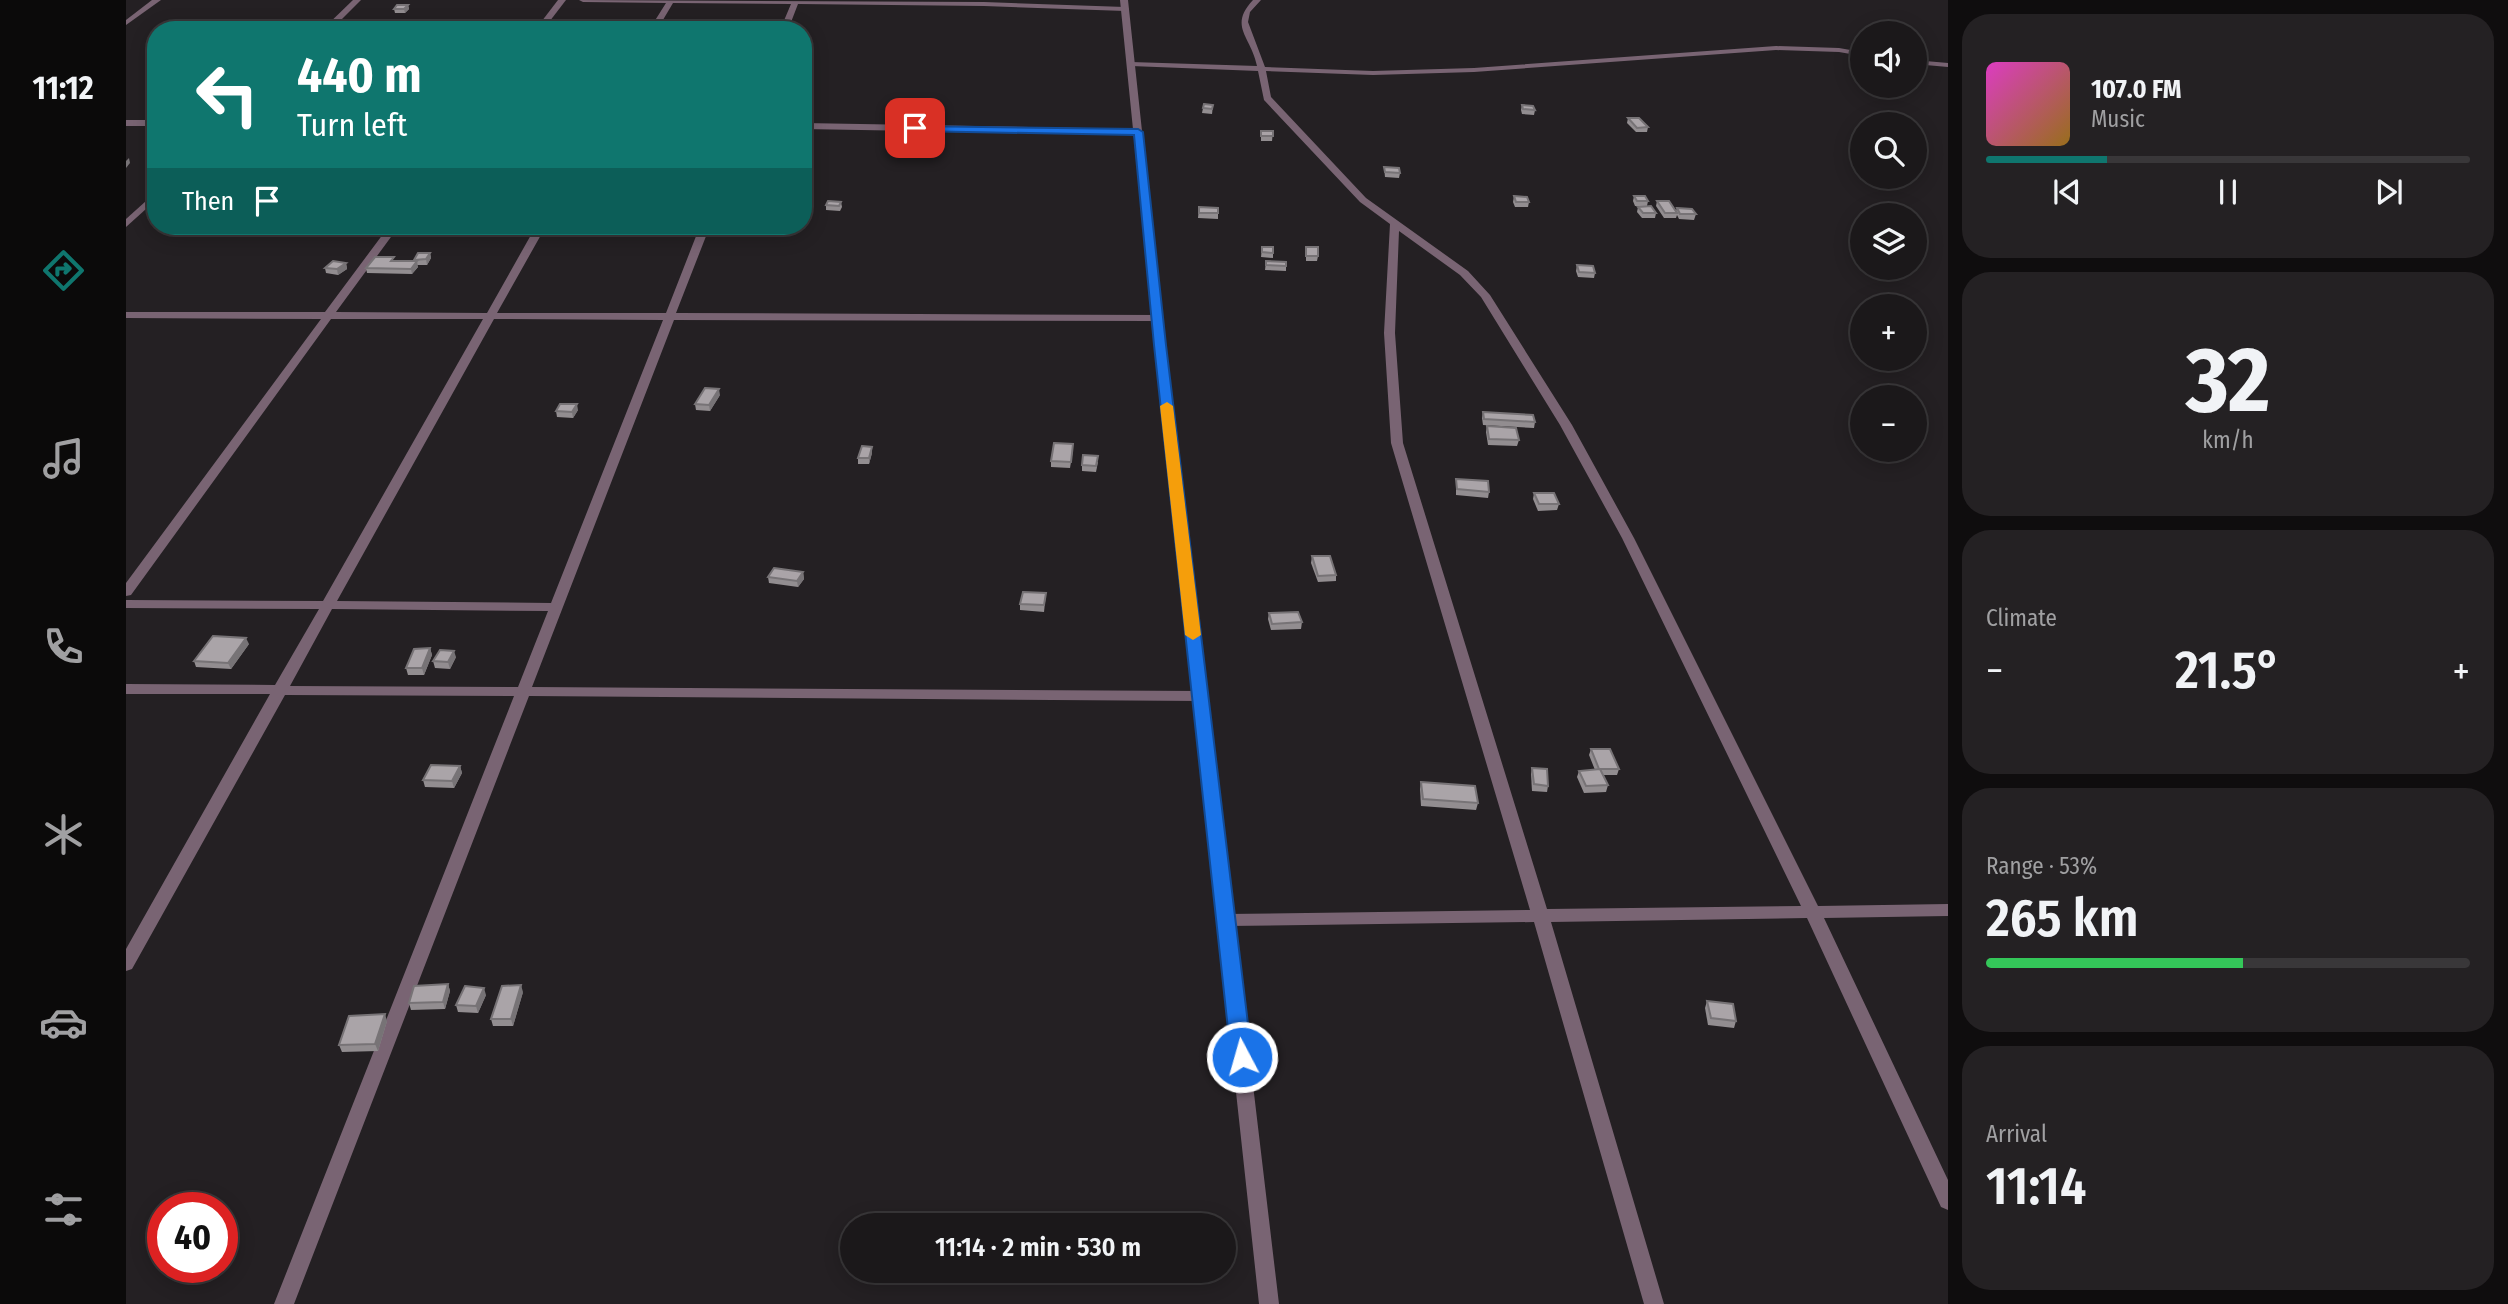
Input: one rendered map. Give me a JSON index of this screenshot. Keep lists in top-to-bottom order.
{
  "page": {
    "tabs": "11:12",
    "map_buttons": ["+", "−"],
    "turn": ["440 m", "Turn left"],
    "song": ["107.0 FM", "Music"],
    "then": "Then",
    "tile": [
      ["32", "km/h"],
      "Climate",
      ["Range · 53%", "265 km"],
      ["Arrival", "11:14"]
    ],
    "heat": ["−", "21.5°", "+"],
    "limit": "40",
    "trip": "11:14 · 2 min · 530 m"
  }
}
